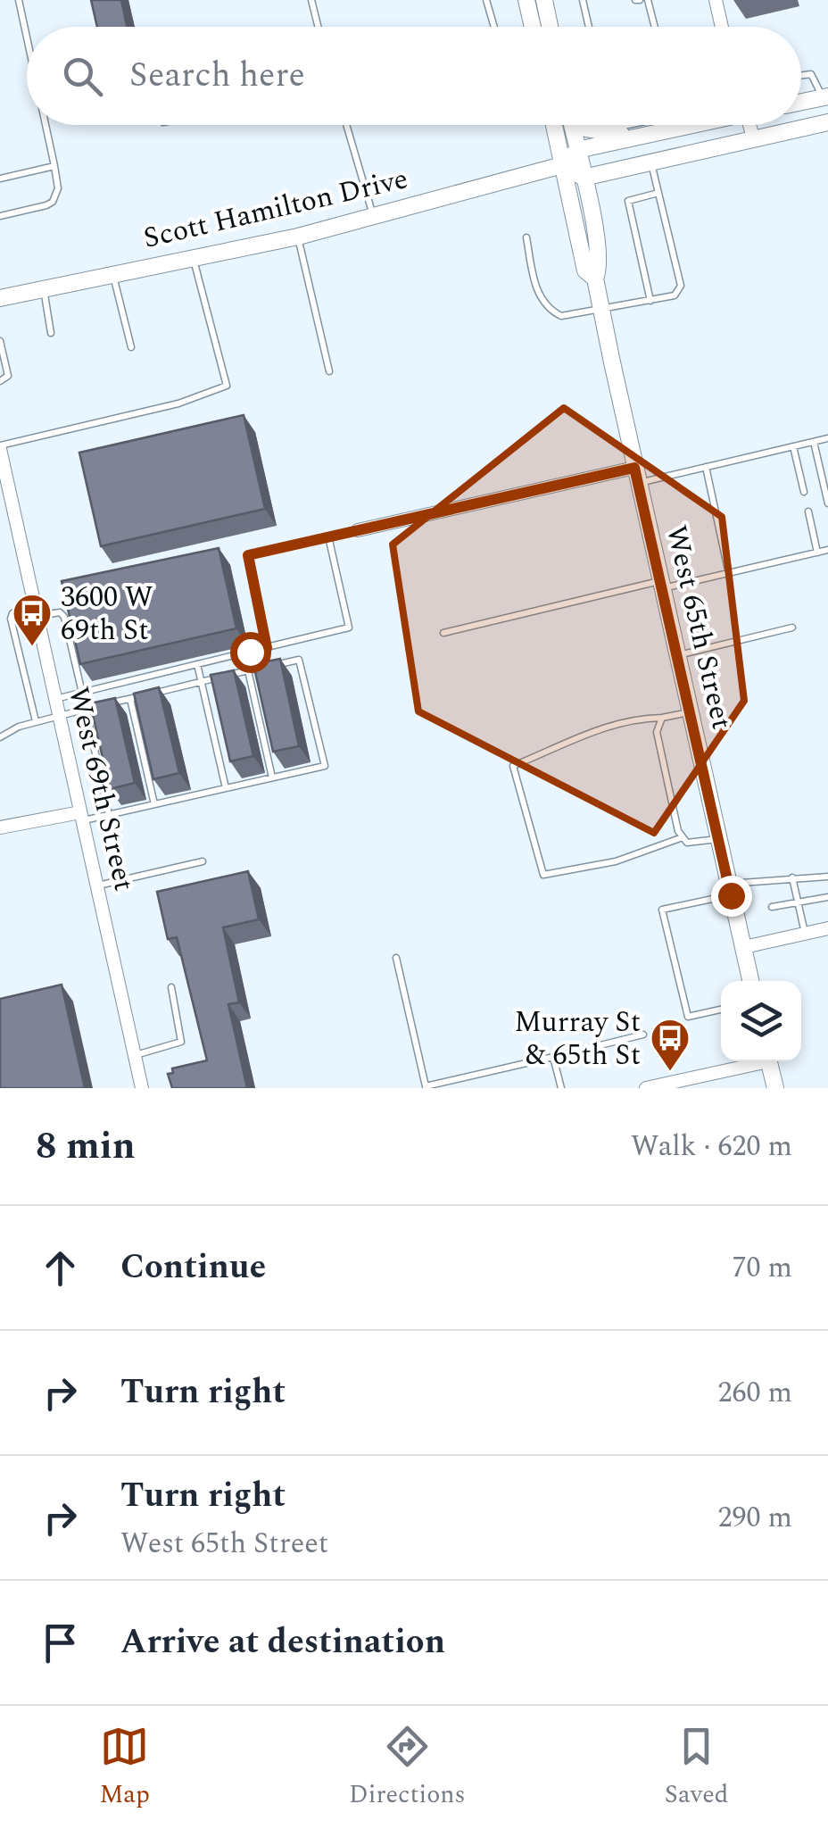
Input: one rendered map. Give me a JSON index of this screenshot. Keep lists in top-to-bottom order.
{
  "streets": {
    "main road": ["Scott Hamilton Drive", "West 65th Street"],
    "street": ["West 69th Street"]
  },
  "crossings": [
    ["Scott Hamilton Drive", "West 65th Street"]
  ],
  "places": {
    "bus stop": ["3600 W 69th St", "Murray St & 65th St"]
  },
  "page": {
    "search": "Search here",
    "heading": ["8 min", "Walk · 620 m"],
    "list": [
      ["Continue", "70 m"],
      ["Turn right", "260 m"],
      ["Turn right", "West 65th Street", "290 m"],
      "Arrive at destination"
    ],
    "nav": ["Map", "Directions", "Saved"]
  }
}
